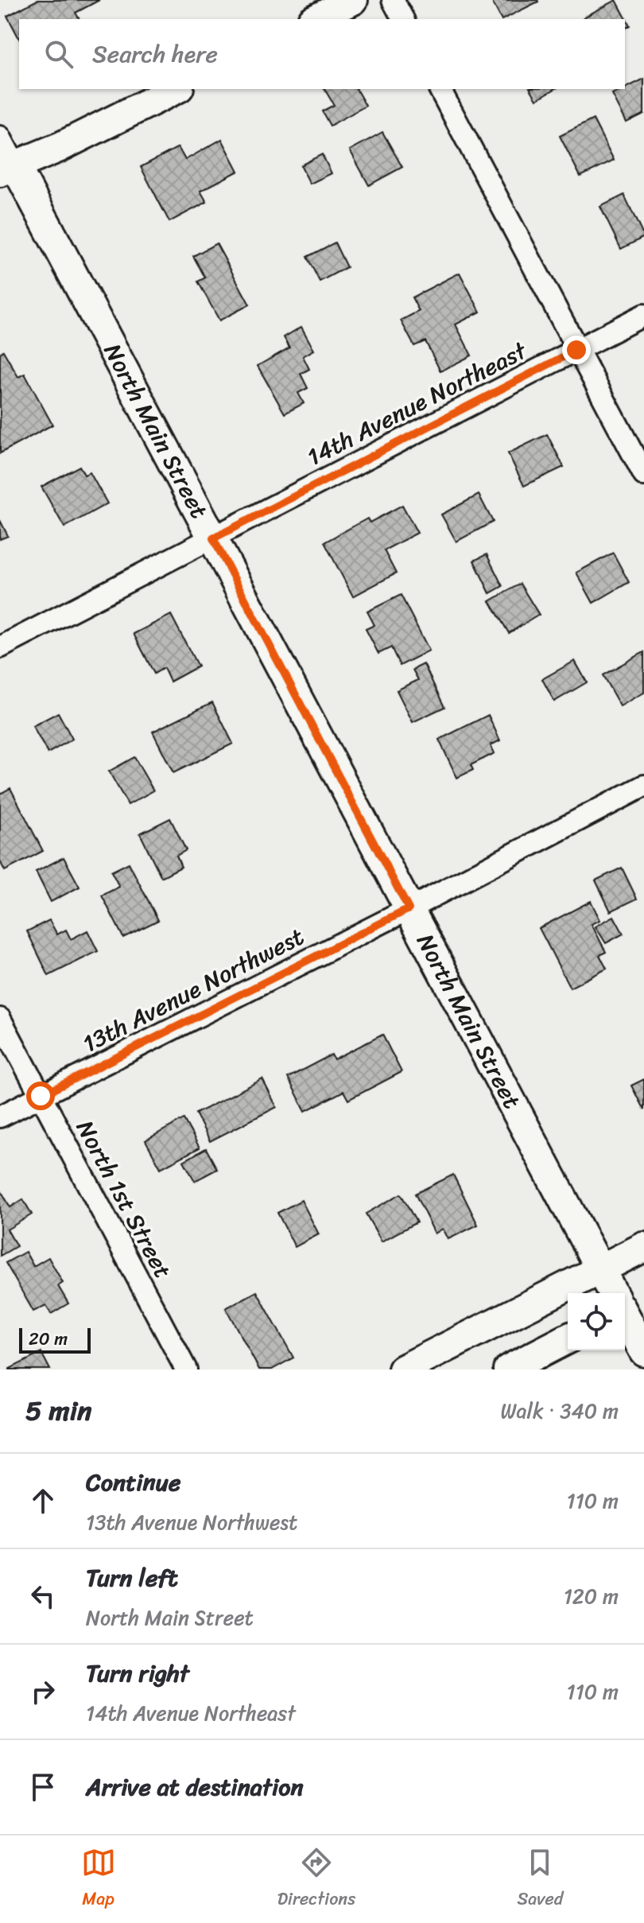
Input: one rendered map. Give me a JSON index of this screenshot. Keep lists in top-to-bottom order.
{
  "streets": {
    "street": [
      "14th Avenue Northeast",
      "North Main Street",
      "13th Avenue Northwest",
      "North 1st Street"
    ]
  },
  "crossings": [
    ["14th Avenue Northeast", "North Main Street"],
    ["North Main Street", "13th Avenue Northwest"],
    ["13th Avenue Northwest", "North 1st Street"]
  ],
  "scale_bar": "20 m",
  "page": {
    "search": "Search here",
    "scale": "20 m",
    "heading": ["5 min", "Walk · 340 m"],
    "list": [
      ["Continue", "13th Avenue Northwest", "110 m"],
      ["Turn left", "North Main Street", "120 m"],
      ["Turn right", "14th Avenue Northeast", "110 m"],
      "Arrive at destination"
    ],
    "nav": ["Map", "Directions", "Saved"]
  }
}
